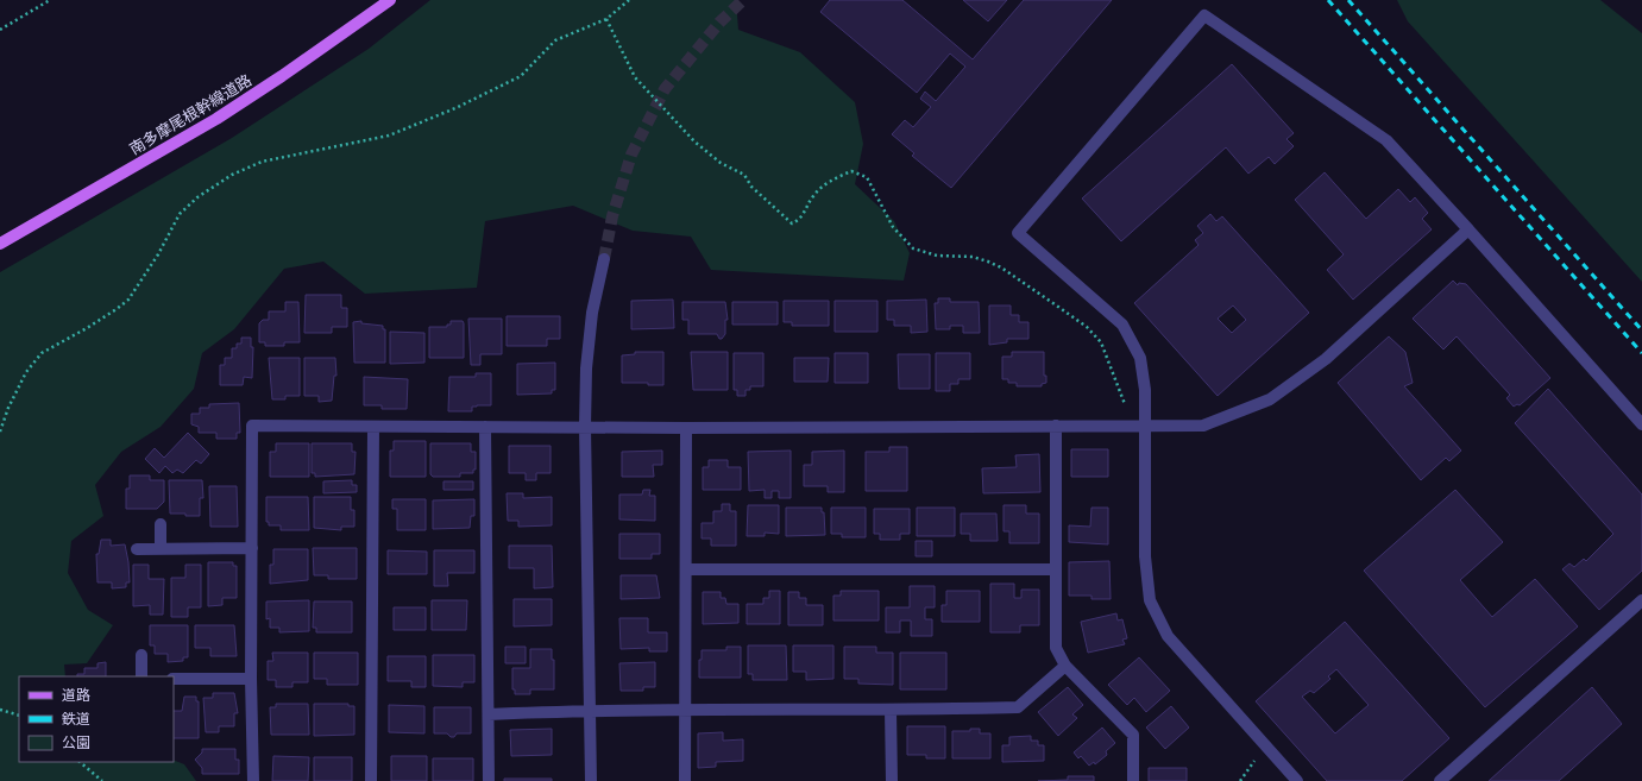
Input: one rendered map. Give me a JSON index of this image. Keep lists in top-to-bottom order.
{
  "streets": {
    "main road": ["南多摩尾根幹線道路"]
  },
  "legend": ["道路", "鉄道", "公園"]
}
